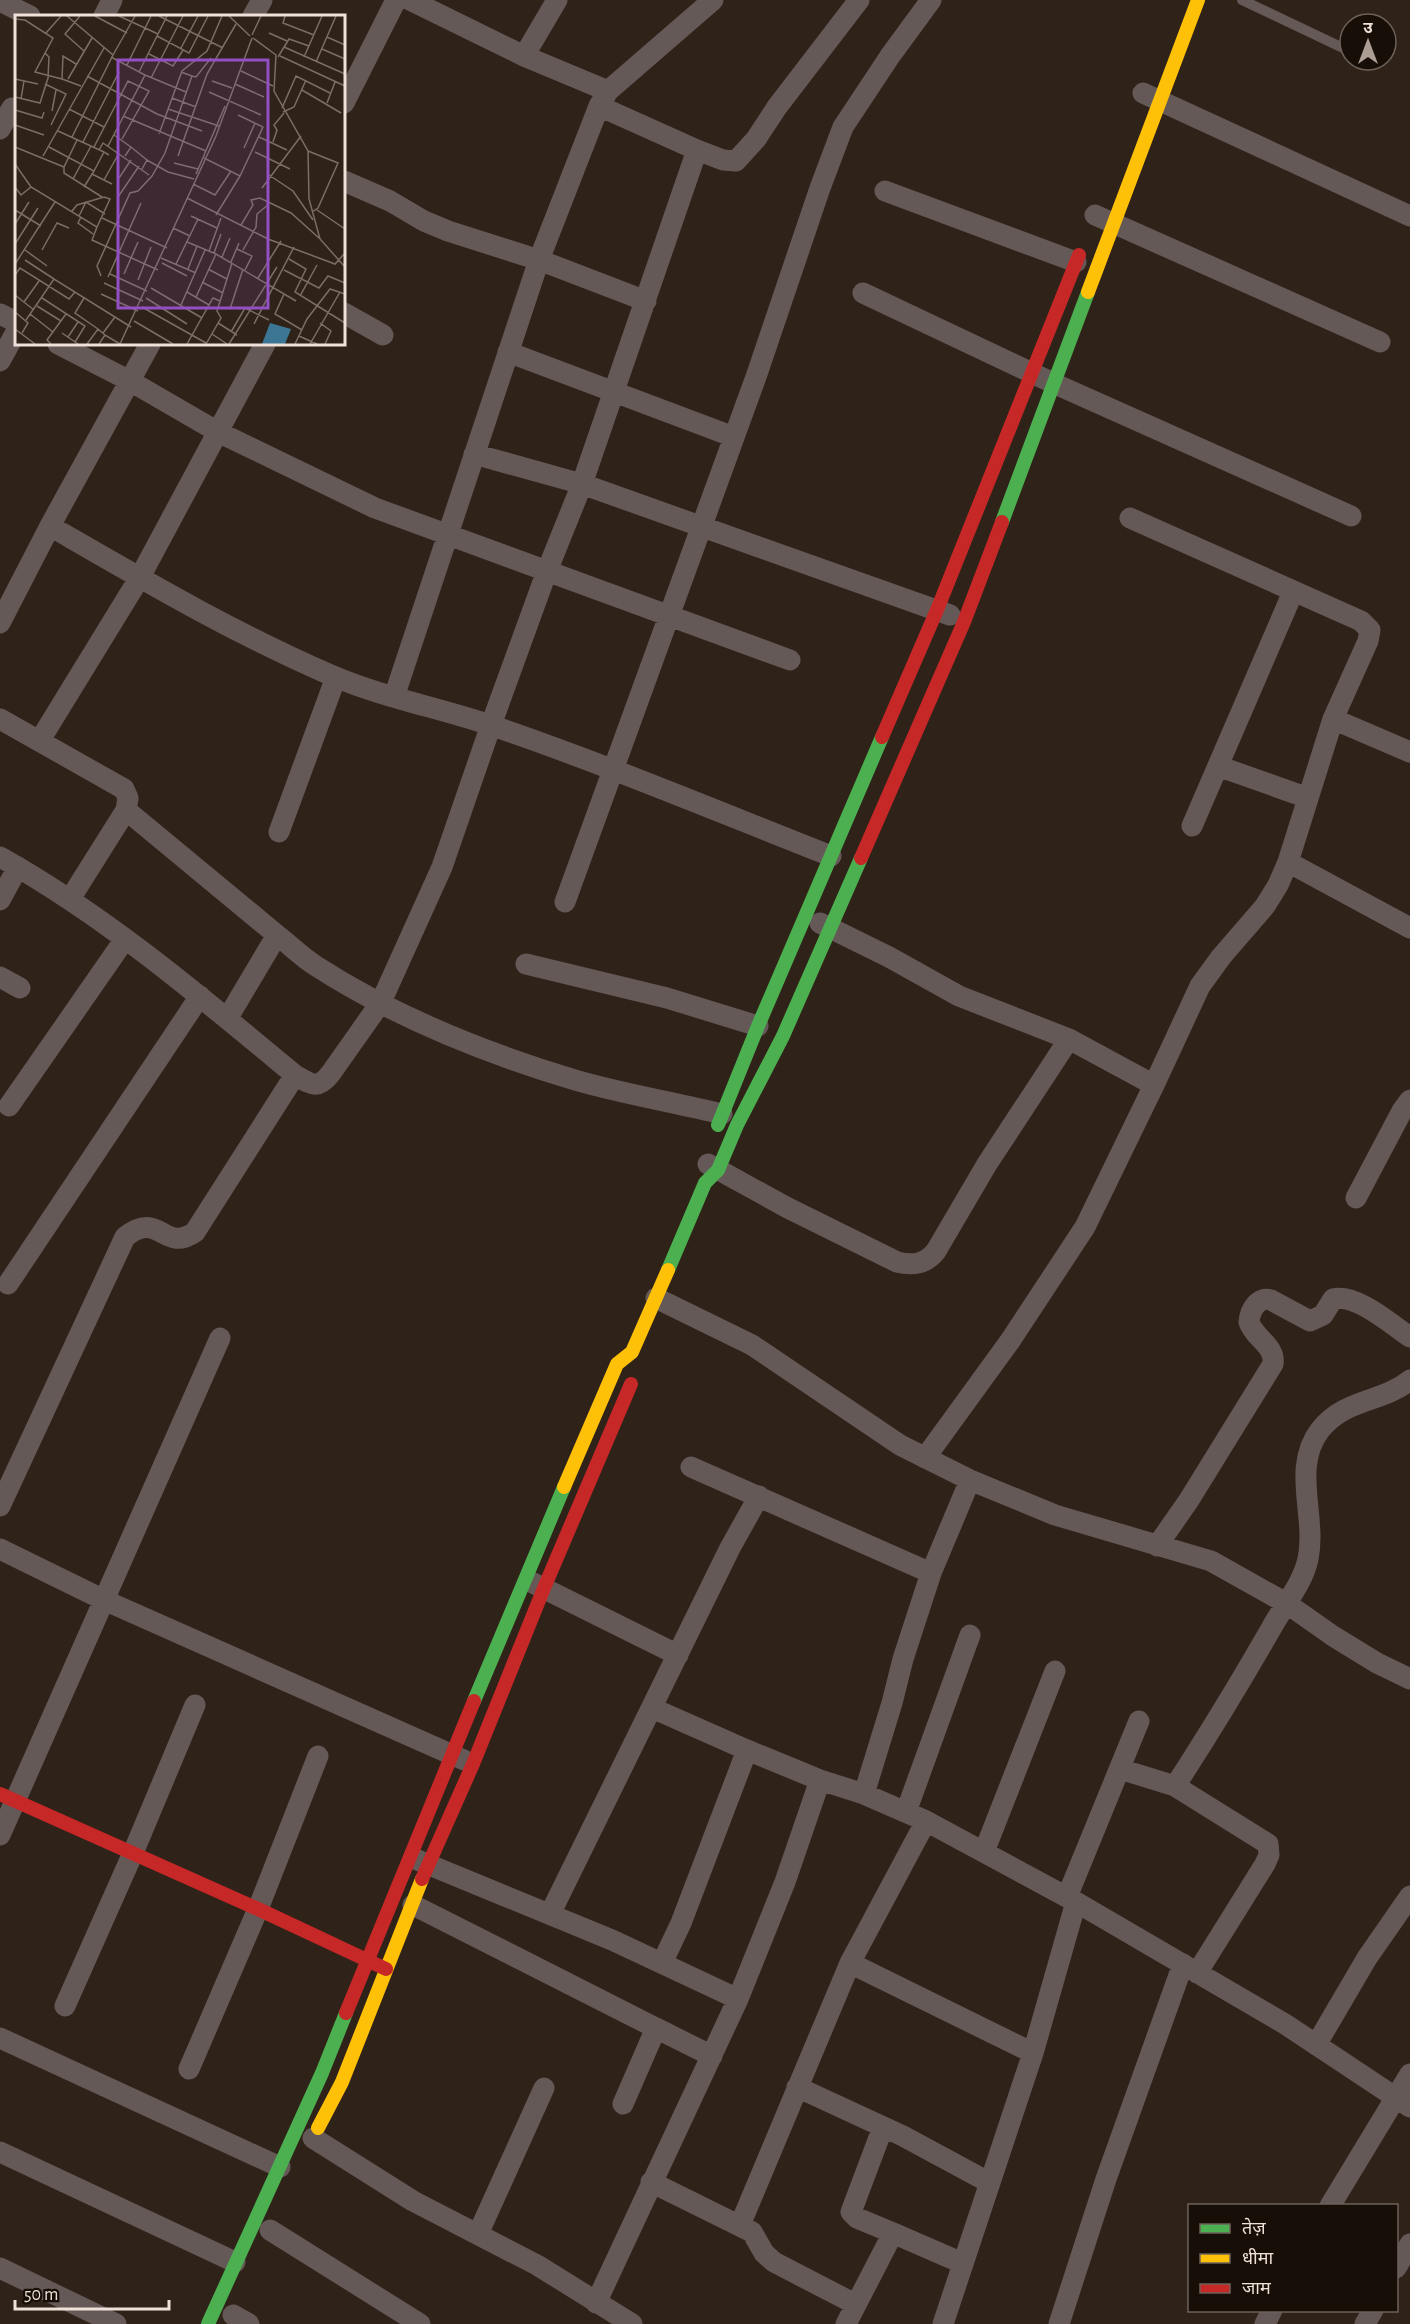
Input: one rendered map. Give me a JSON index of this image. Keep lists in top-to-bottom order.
{
  "legend": ["तेज़", "धीमा", "जाम"],
  "scale_bar": "50 m",
  "north": "top"
}
